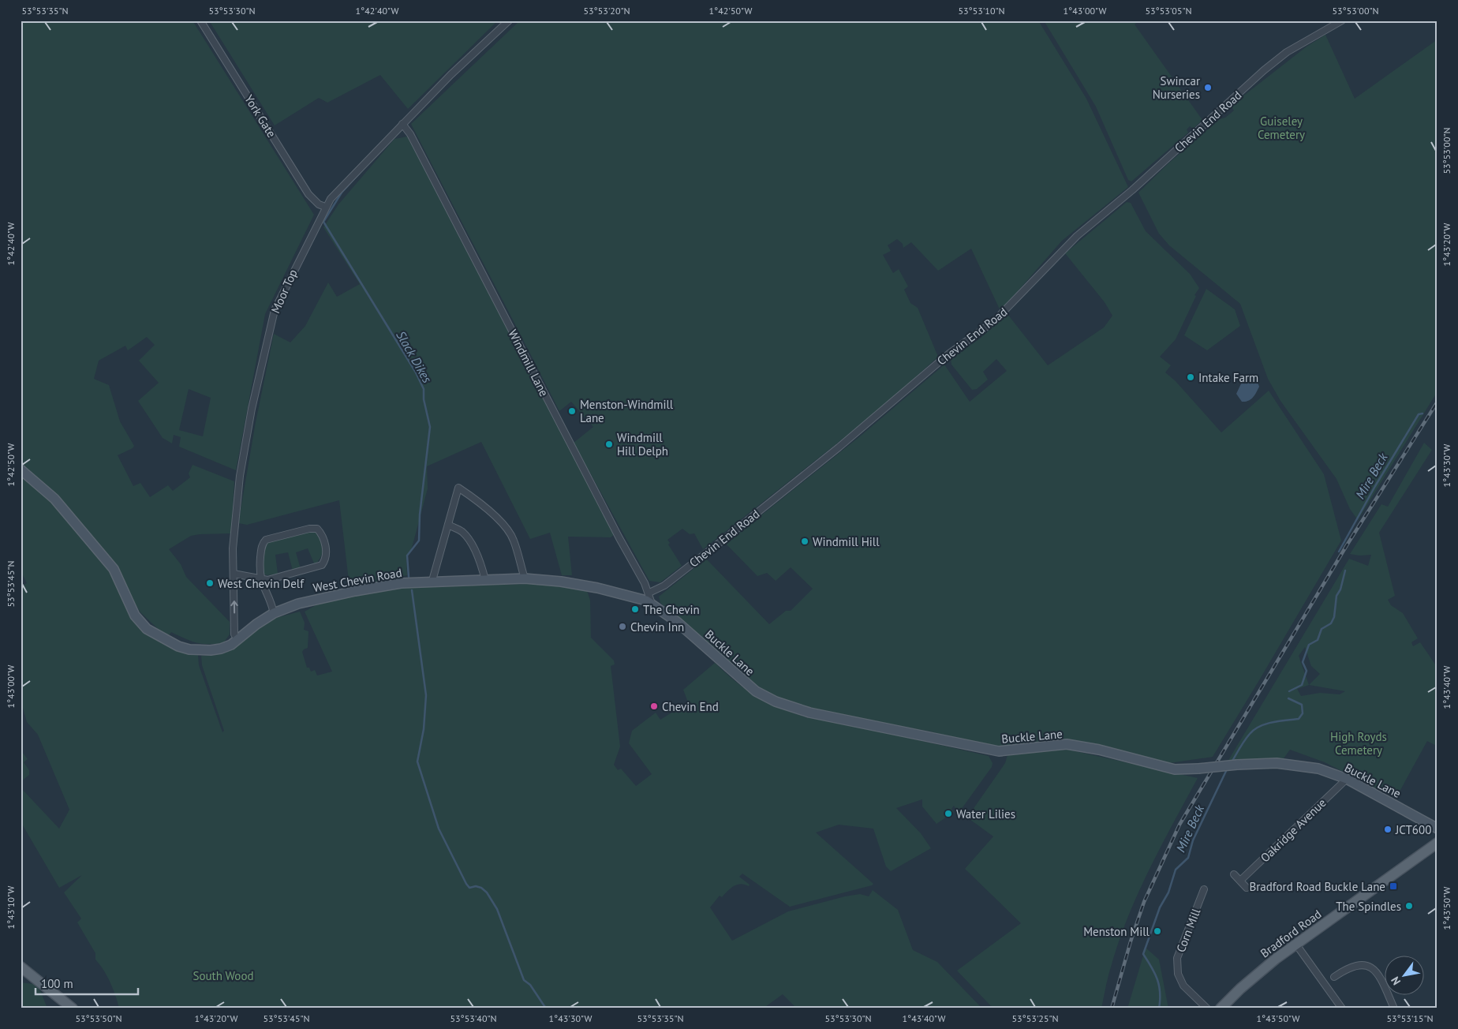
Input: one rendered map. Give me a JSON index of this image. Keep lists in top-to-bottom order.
{
  "streets": {
    "main road": ["Bradford Road"],
    "street": [
      "York Gate",
      "Chevin End Road",
      "Moor Top",
      "Windmill Lane",
      "West Chevin Road",
      "Buckle Lane",
      "Oakridge Avenue",
      "Corn Mill"
    ]
  },
  "crossings": [
    ["York Gate", "Moor Top"],
    ["Chevin End Road", "Windmill Lane"],
    ["Moor Top", "Windmill Lane"],
    ["Moor Top", "West Chevin Road"],
    ["Windmill Lane", "West Chevin Road"],
    ["Windmill Lane", "Buckle Lane"],
    ["West Chevin Road", "Buckle Lane"],
    ["Buckle Lane", "Oakridge Avenue"]
  ],
  "water": ["Slack Dikes", "Mire Beck"],
  "parks": ["Guiseley Cemetery", "High Royds Cemetery", "South Wood"],
  "places": {
    "other": [
      "Swincar Nurseries",
      "Intake Farm",
      "Menston-Windmill Lane",
      "Windmill Hill Delph",
      "Windmill Hill",
      "West Chevin Delf",
      "The Chevin",
      "Chevin Inn",
      "Chevin End",
      "Water Lilies",
      "JCT600",
      "The Spindles",
      "Menston Mill"
    ],
    "transit": ["Bradford Road Buckle Lane"]
  },
  "scale_bar": "100 m",
  "north": "bottom left",
  "coordinates": [
    "53°53'35\"N",
    "53°53'30\"N",
    "1°42'40\"W",
    "53°53'20\"N",
    "1°42'50\"W",
    "53°53'10\"N",
    "1°43'00\"W",
    "53°53'05\"N",
    "53°53'00\"N",
    "1°43'20\"W",
    "1°43'30\"W",
    "53°53'45\"N",
    "1°43'40\"W",
    "1°43'10\"W",
    "1°43'50\"W",
    "53°53'50\"N",
    "53°53'40\"N",
    "53°53'25\"N",
    "53°53'15\"N"
  ]
}
